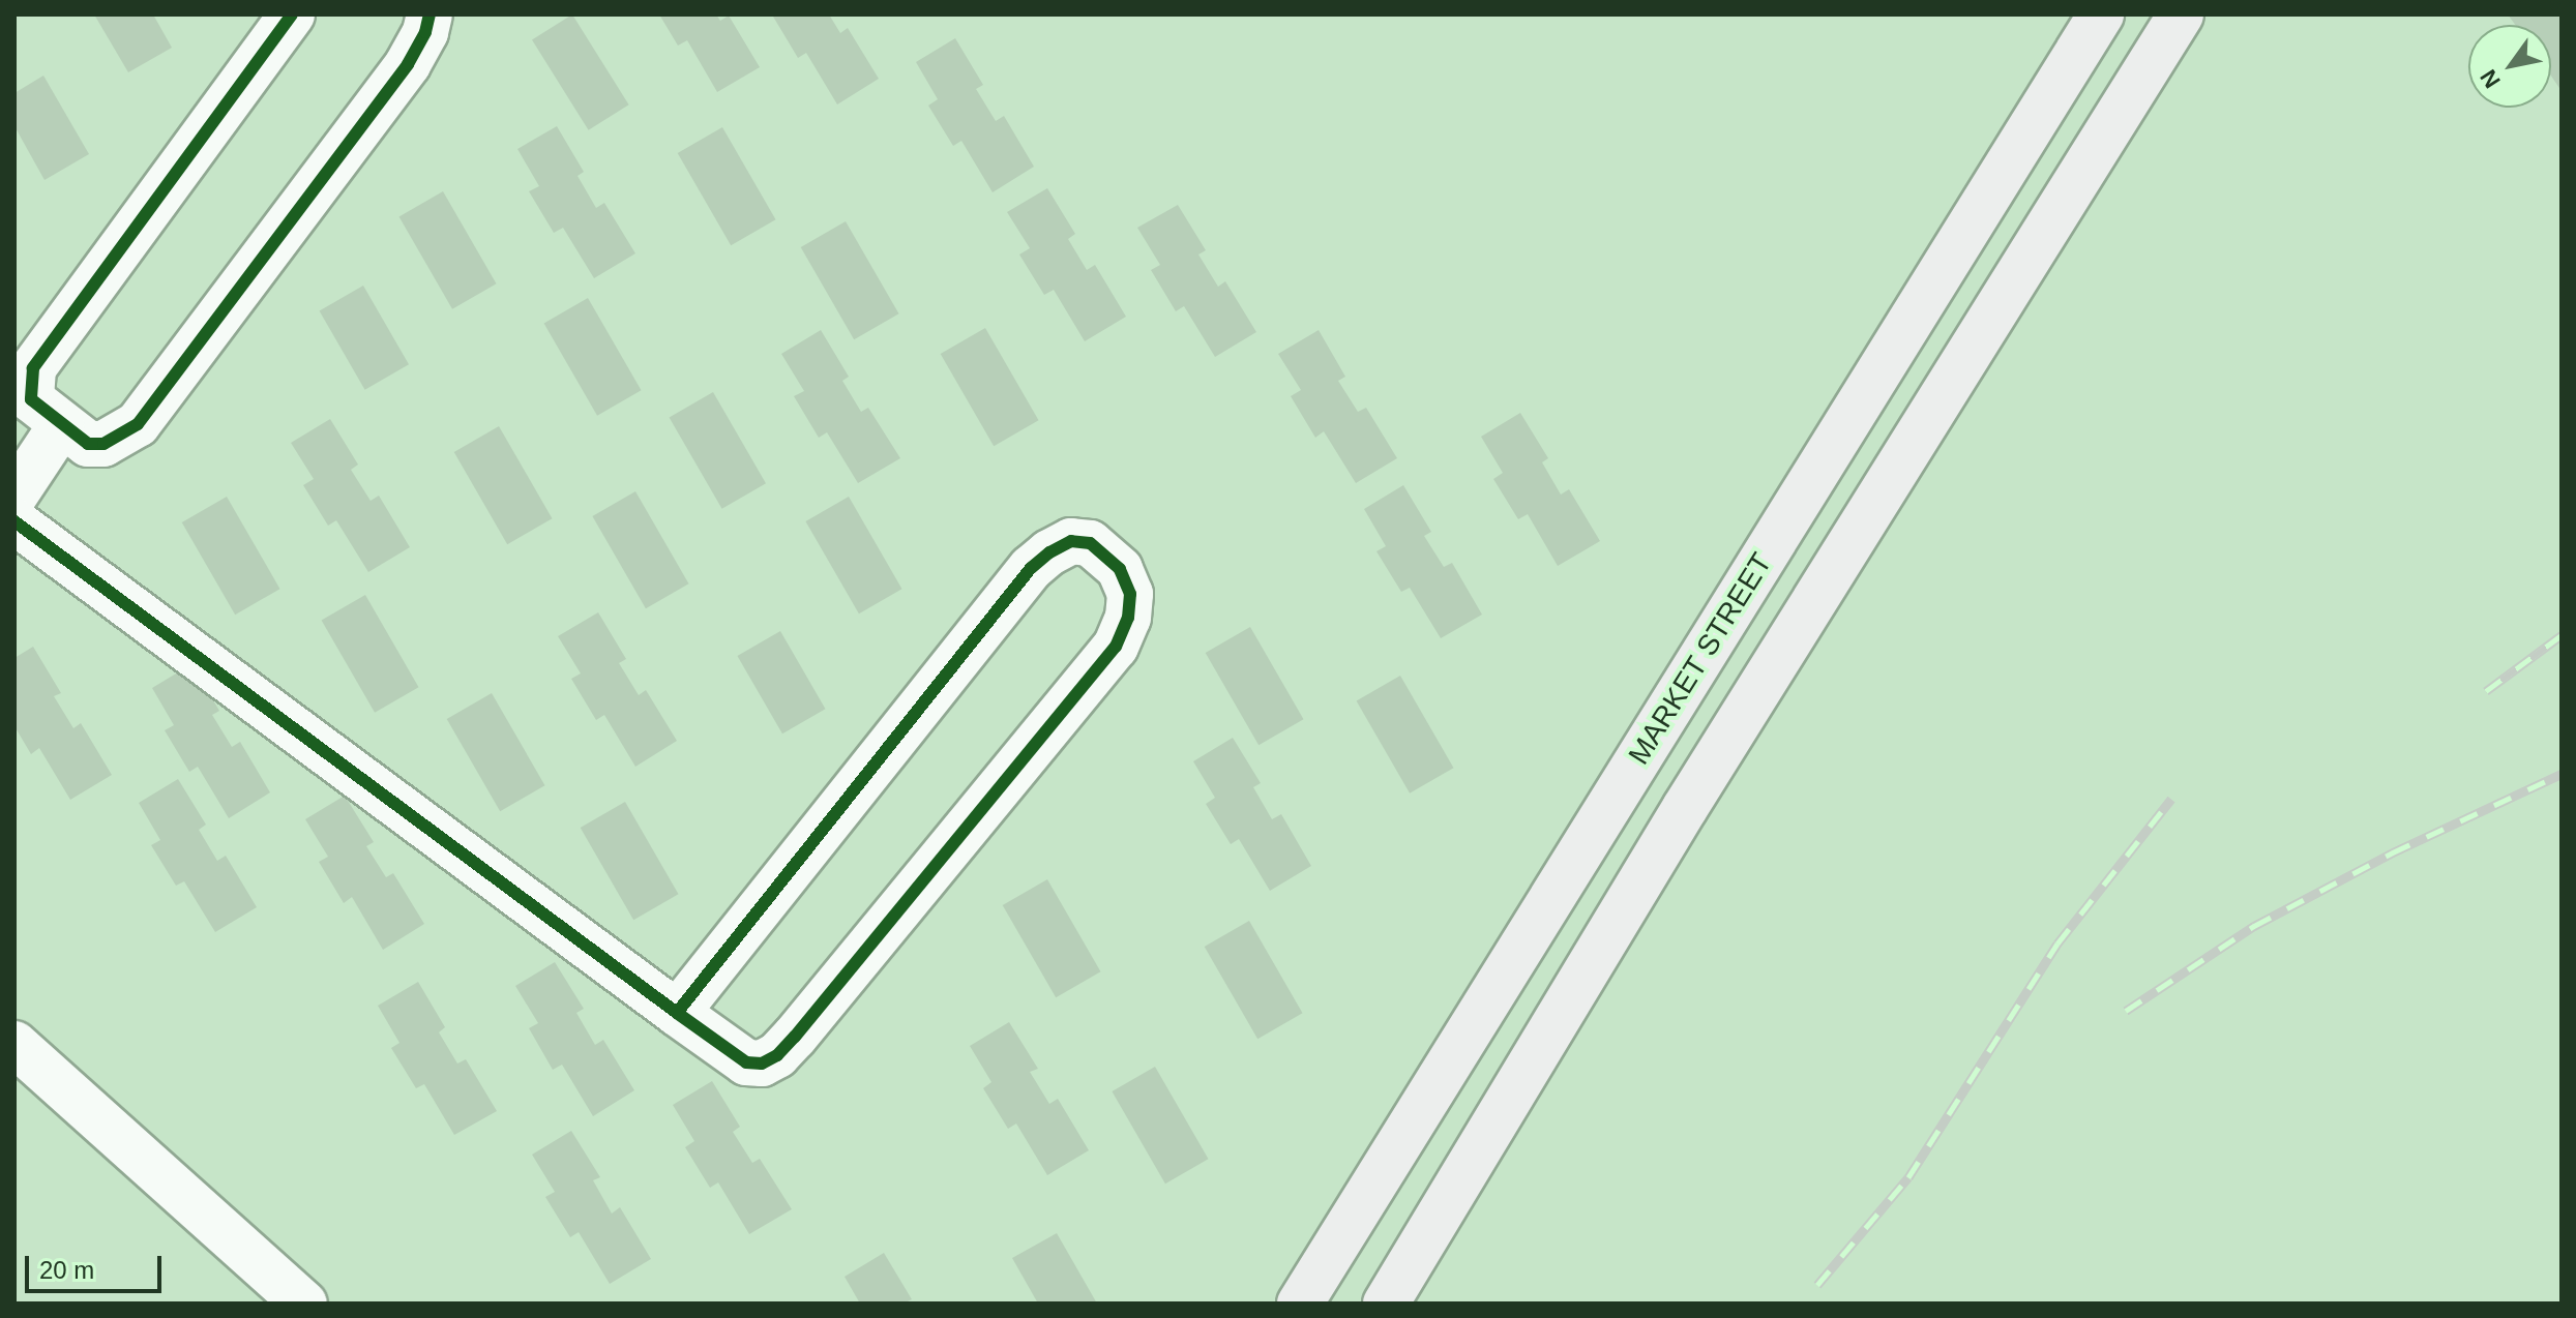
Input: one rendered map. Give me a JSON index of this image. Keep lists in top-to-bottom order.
{
  "streets": {
    "main road": ["MARKET STREET"]
  },
  "scale_bar": "20 m",
  "north": "bottom left"
}
